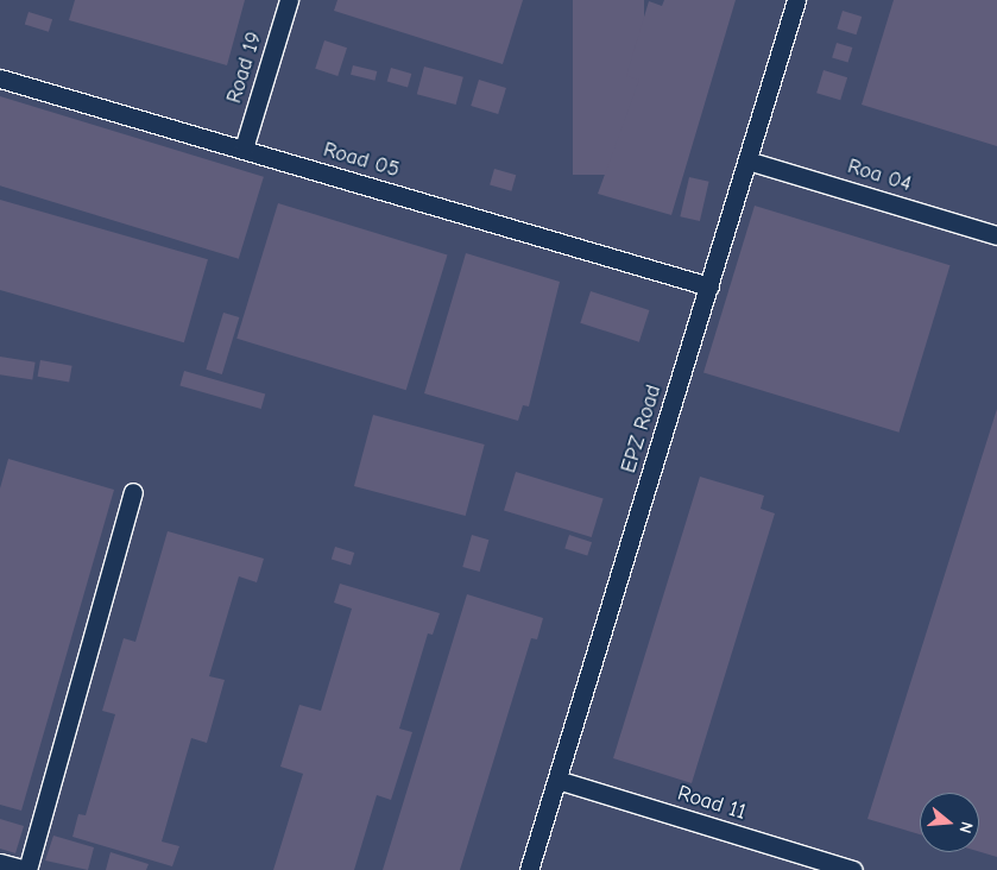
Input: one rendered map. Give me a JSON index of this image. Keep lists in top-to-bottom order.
{
  "streets": {
    "street": [
      "Road 19",
      "Road 05",
      "Roa 04",
      "EPZ Road",
      "Road 11"
    ]
  },
  "crossings": [
    ["Road 19", "Road 05"],
    ["Road 05", "EPZ Road"],
    ["Roa 04", "EPZ Road"],
    ["EPZ Road", "Road 11"]
  ],
  "north": "right"
}
